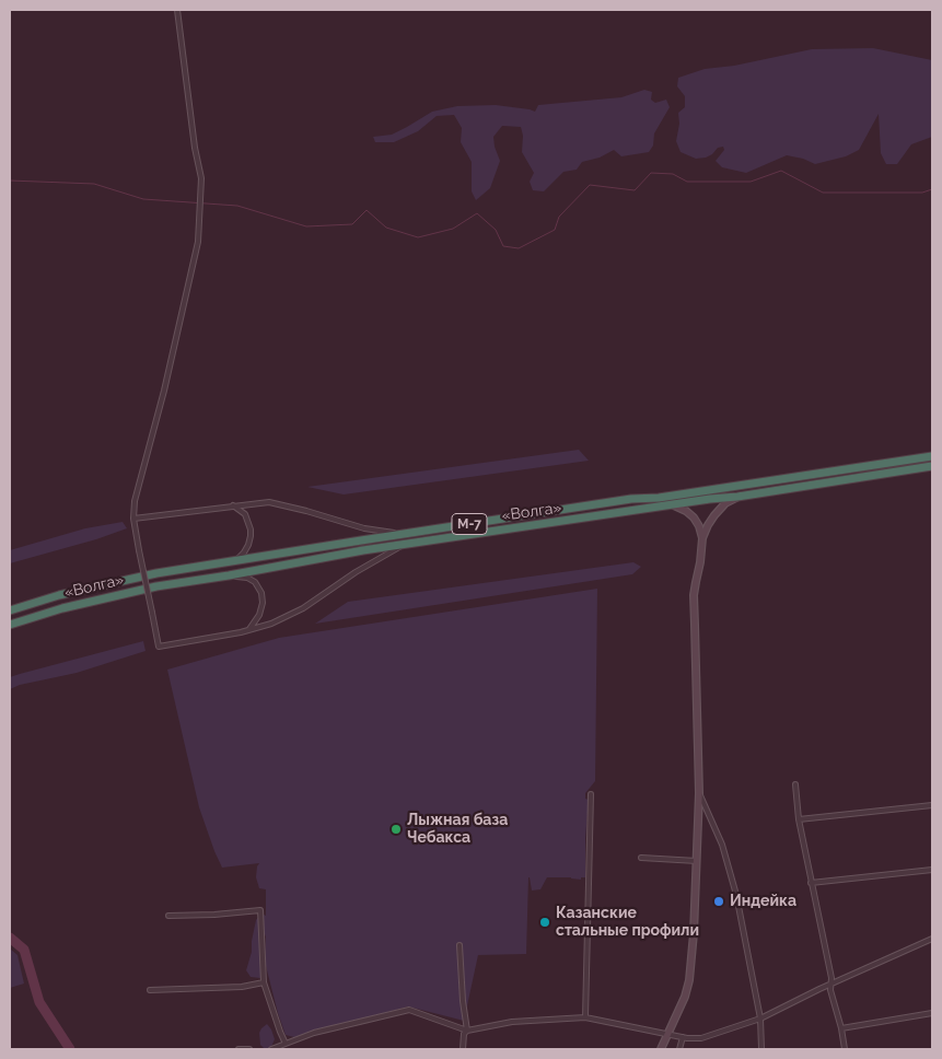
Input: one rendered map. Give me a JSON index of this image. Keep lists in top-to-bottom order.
{
  "streets": {
    "highway": ["«Волга»", "М-7"]
  },
  "places": ["Лыжная база Чебакса", "Индейка", "Казанские стальные профили"]
}
